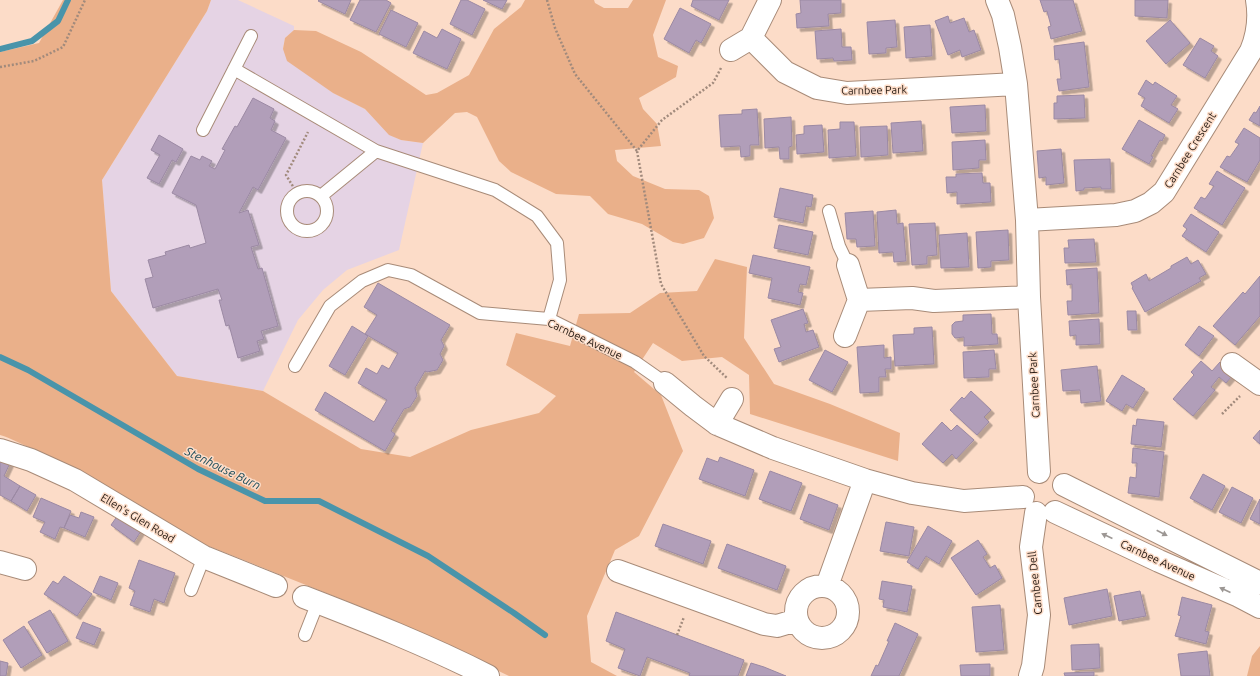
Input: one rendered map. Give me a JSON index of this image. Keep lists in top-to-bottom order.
{
  "streets": {
    "street": [
      "Carnbee Park",
      "Carnbee Crescent",
      "Carnbee Avenue",
      "Ellen's Glen Road",
      "Carnbee Dell"
    ]
  },
  "crossings": [
    ["Carnbee Park", "Carnbee Crescent"],
    ["Carnbee Park", "Carnbee Avenue"],
    ["Carnbee Park", "Carnbee Dell"],
    ["Carnbee Avenue", "Carnbee Dell"]
  ],
  "water": ["Stenhouse Burn"]
}
